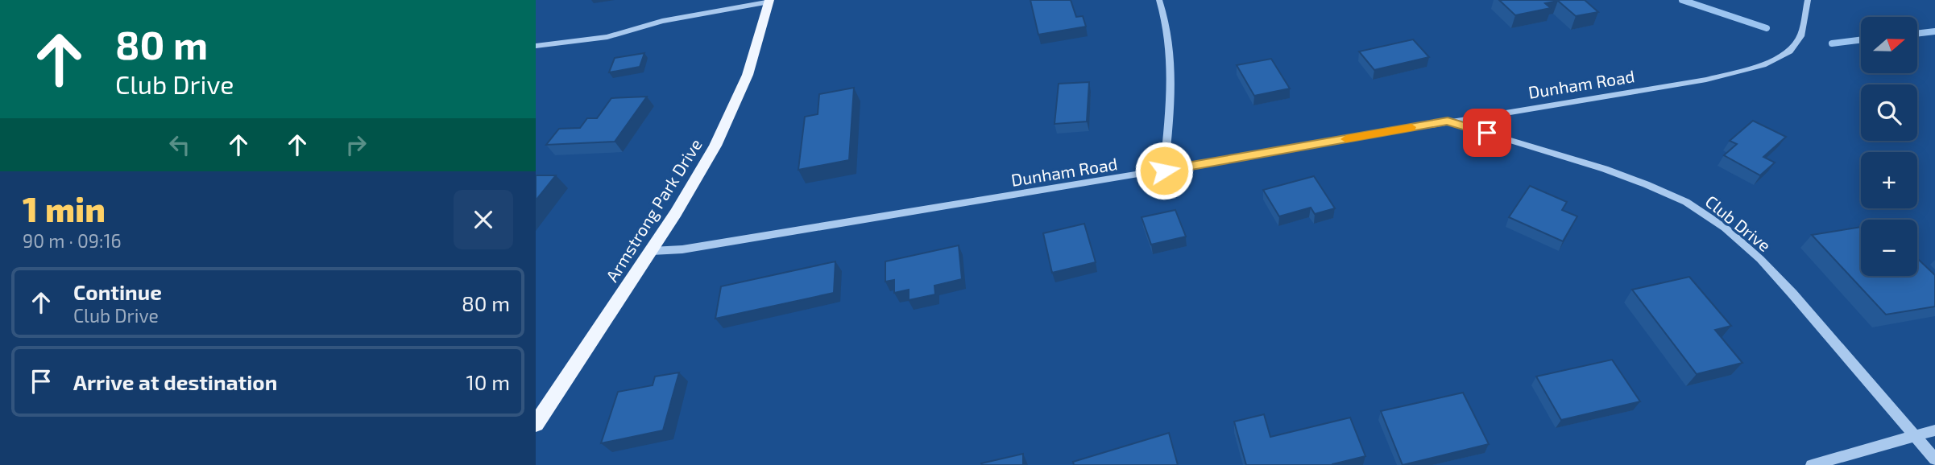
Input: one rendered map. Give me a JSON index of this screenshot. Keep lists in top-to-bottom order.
{
  "streets": {
    "main road": ["Armstrong Park Drive"],
    "street": ["Dunham Road", "Club Drive"]
  },
  "crossings": [
    ["Dunham Road", "Armstrong Park Drive"],
    ["Dunham Road", "Club Drive"]
  ],
  "north": "right",
  "page": {
    "turn": ["80 m", "Club Drive"],
    "map_buttons": ["+", "−"],
    "heading": ["1 min", "90 m · 09:16"],
    "list": [
      {
        "name": "Continue",
        "note": "Club Drive",
        "value": "80 m"
      },
      {
        "name": "Arrive at destination",
        "value": "10 m"
      }
    ]
  }
}
